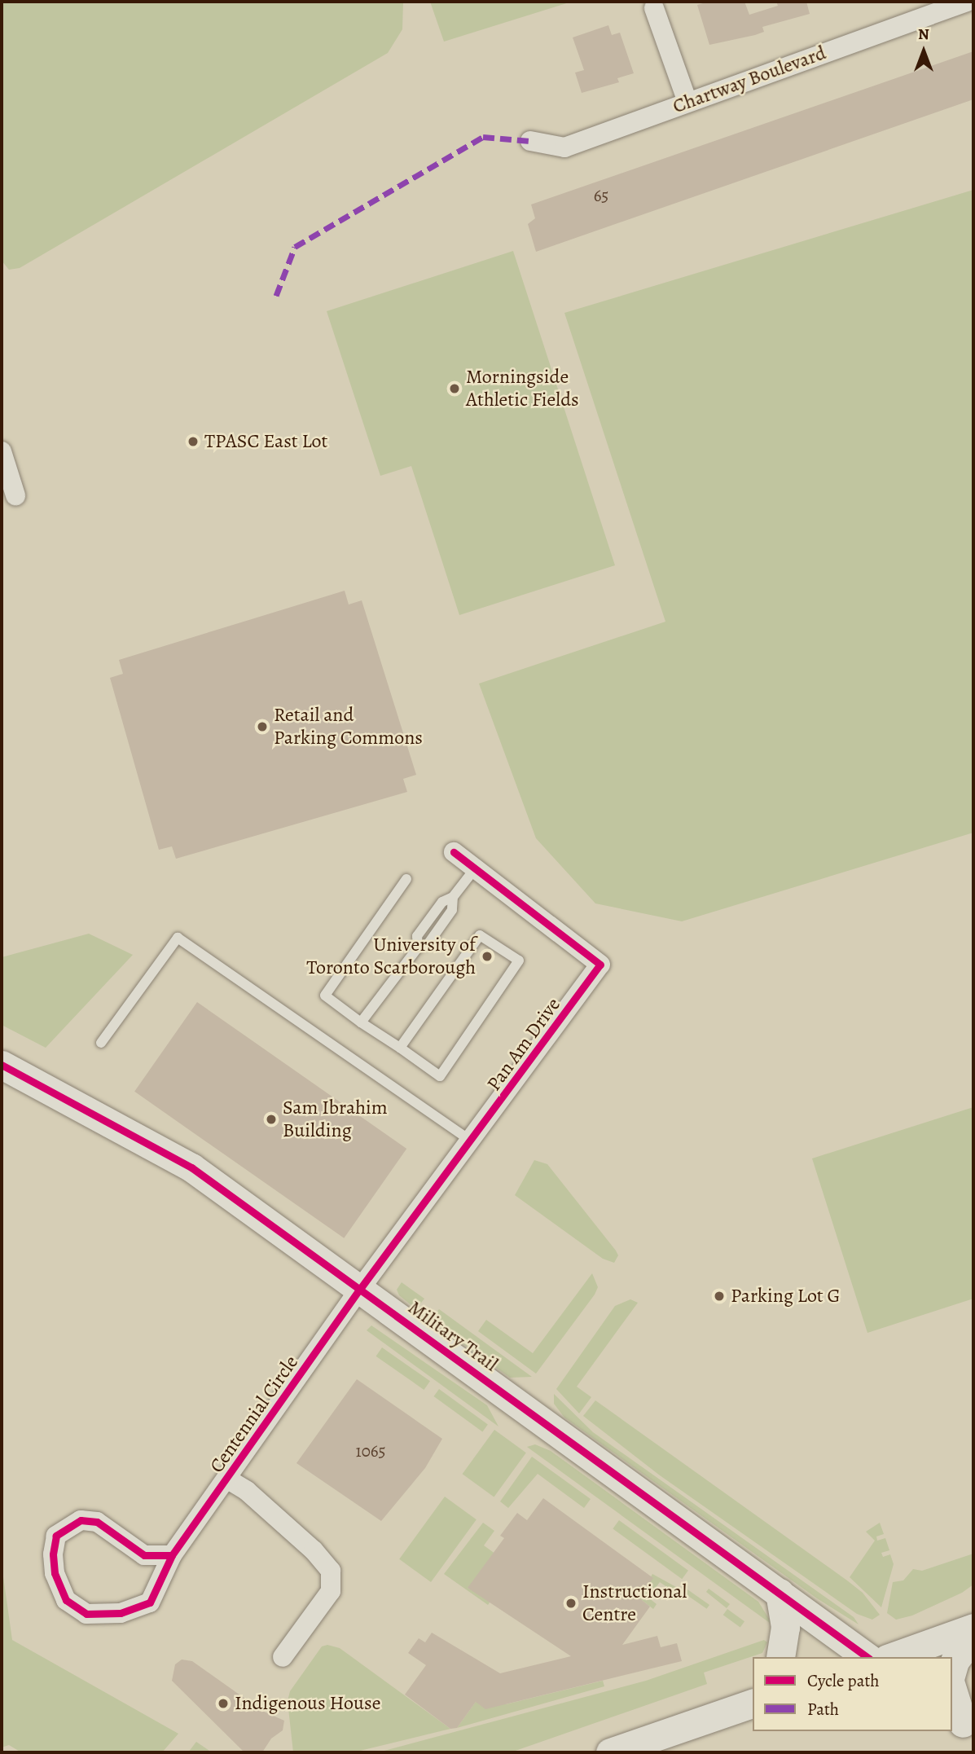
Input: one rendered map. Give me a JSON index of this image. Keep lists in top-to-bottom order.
{
  "streets": {
    "street": [
      "Chartway Boulevard",
      "Pan Am Drive",
      "Military Trail",
      "Centennial Circle"
    ]
  },
  "crossings": [
    ["Pan Am Drive", "Military Trail"],
    ["Pan Am Drive", "Centennial Circle"],
    ["Military Trail", "Centennial Circle"]
  ],
  "places": [
    "Morningside Athletic Fields",
    "TPASC East Lot",
    "Retail and Parking Commons",
    "University of Toronto Scarborough",
    "Sam Ibrahim Building",
    "Parking Lot G",
    "Instructional Centre",
    "Indigenous House"
  ],
  "house_numbers": ["65", "1065"],
  "legend": ["Cycle path", "Path"],
  "north": "top"
}
